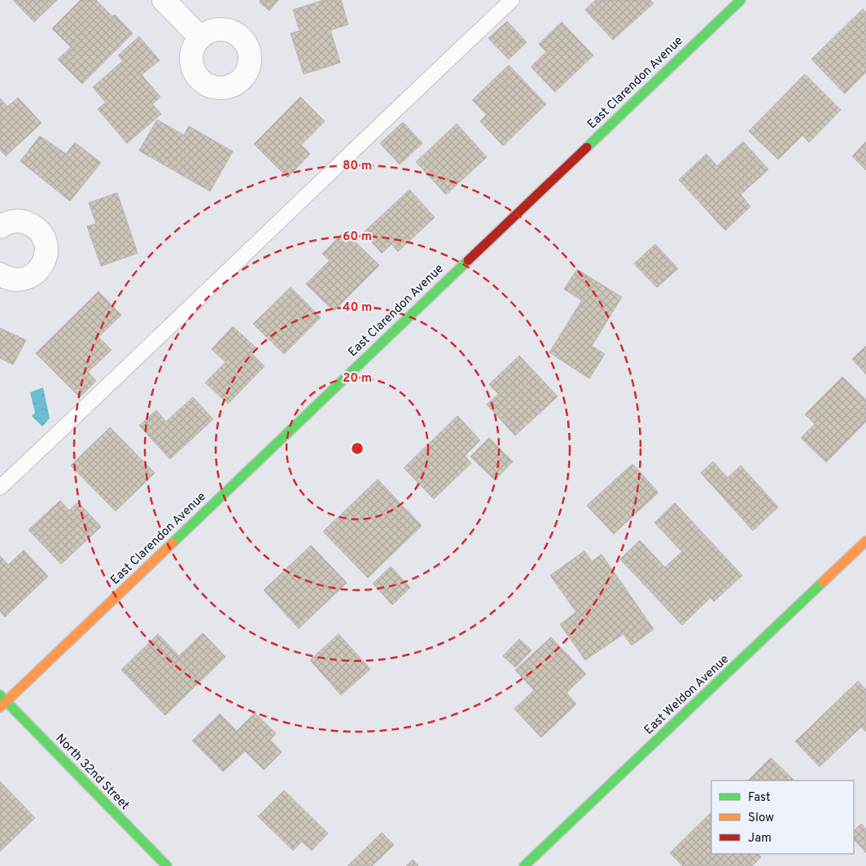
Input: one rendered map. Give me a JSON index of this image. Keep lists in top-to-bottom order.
{
  "streets": {
    "street": ["East Clarendon Avenue", "East Weldon Avenue", "North 32nd Street"]
  },
  "crossings": [
    ["East Clarendon Avenue", "North 32nd Street"]
  ],
  "legend": ["Fast", "Slow", "Jam"],
  "rings": [
    "80 m",
    "60 m",
    "40 m",
    "20 m"
  ]
}
